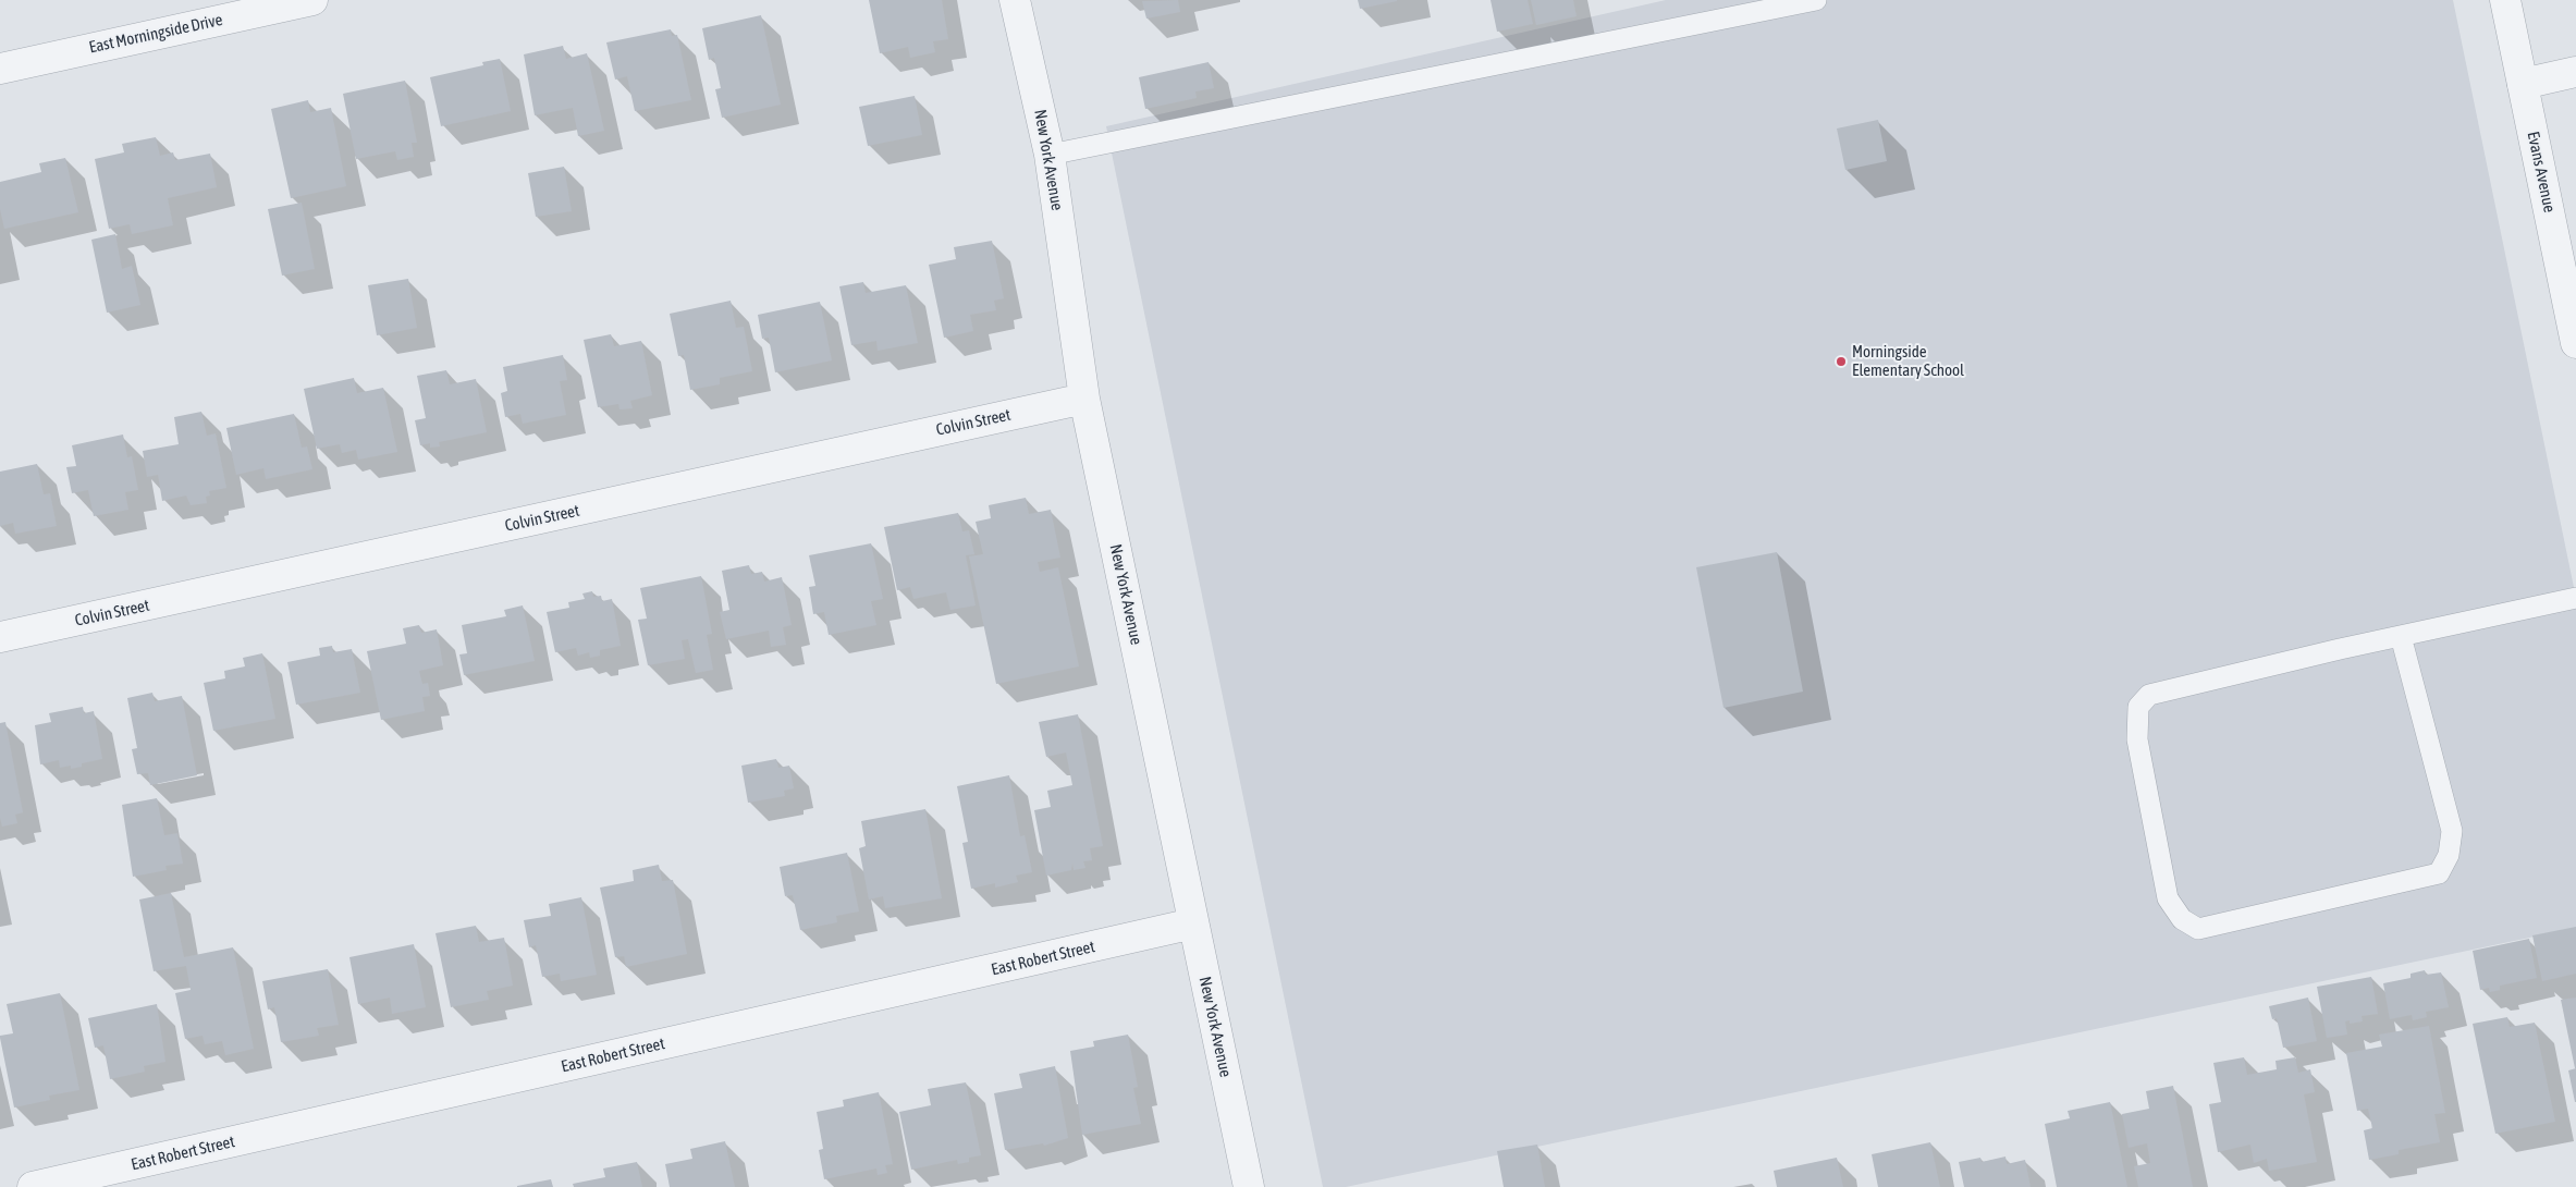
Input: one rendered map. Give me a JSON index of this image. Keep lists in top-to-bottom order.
{
  "streets": {
    "street": [
      "East Morningside Drive",
      "New York Avenue",
      "Evans Avenue",
      "Colvin Street",
      "East Robert Street"
    ]
  },
  "crossings": [
    ["New York Avenue", "Colvin Street"],
    ["New York Avenue", "East Robert Street"]
  ],
  "places": ["Morningside Elementary School"]
}
